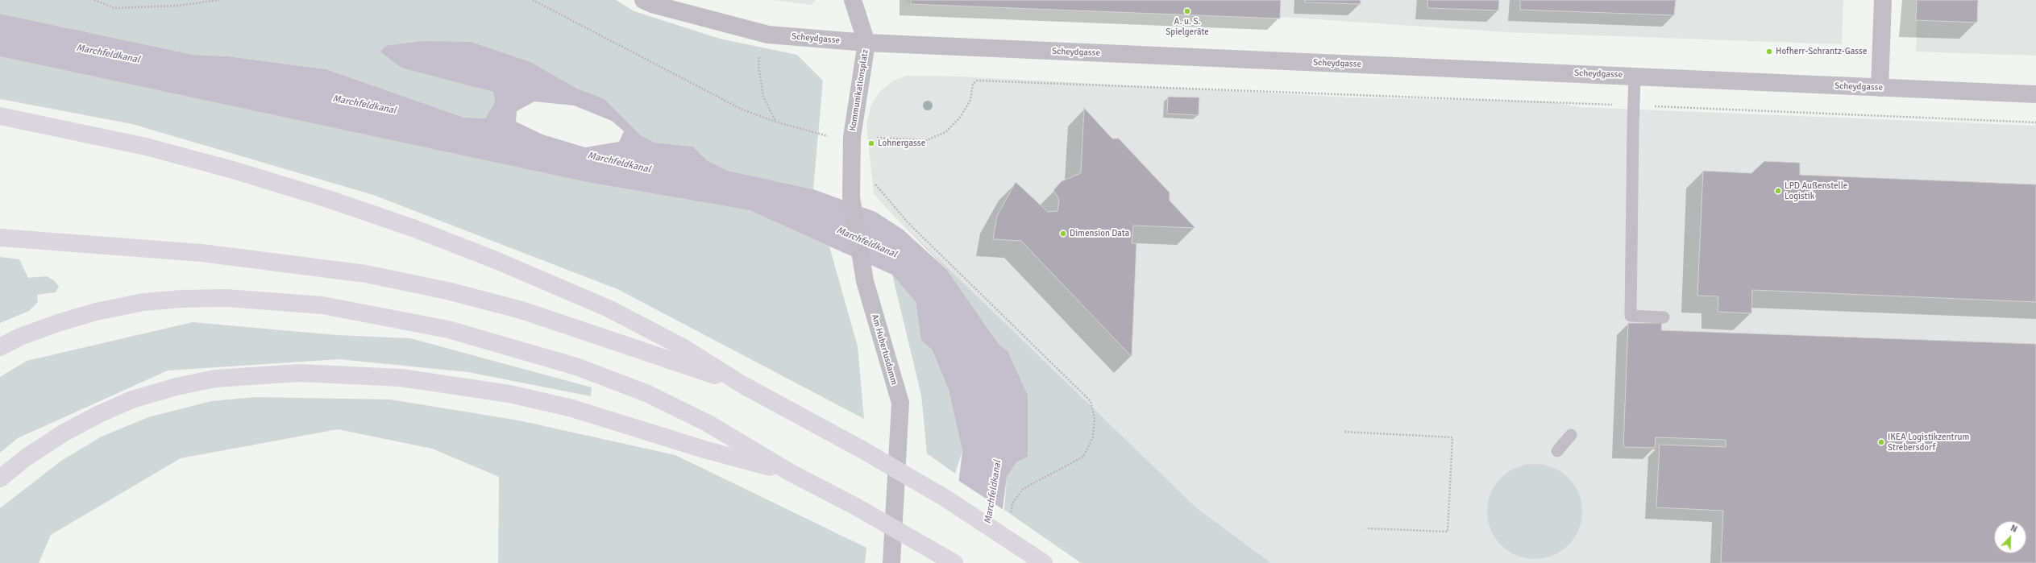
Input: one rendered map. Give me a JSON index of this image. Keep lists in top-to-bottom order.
{
  "streets": {
    "street": ["Scheydgasse", "Kommunikationsplatz", "Am Hubertusdamm"]
  },
  "crossings": [
    ["Scheydgasse", "Kommunikationsplatz"],
    ["Kommunikationsplatz", "Am Hubertusdamm"]
  ],
  "water": ["Marchfeldkanal"],
  "places": [
    "A. u. S. Spielgeräte",
    "Hofherr-Schrantz-Gasse",
    "Lohnergasse",
    "LPD Außenstelle Logistik",
    "Dimension Data",
    "IKEA Logistikzentrum Strebersdorf"
  ],
  "north": "top right"
}
